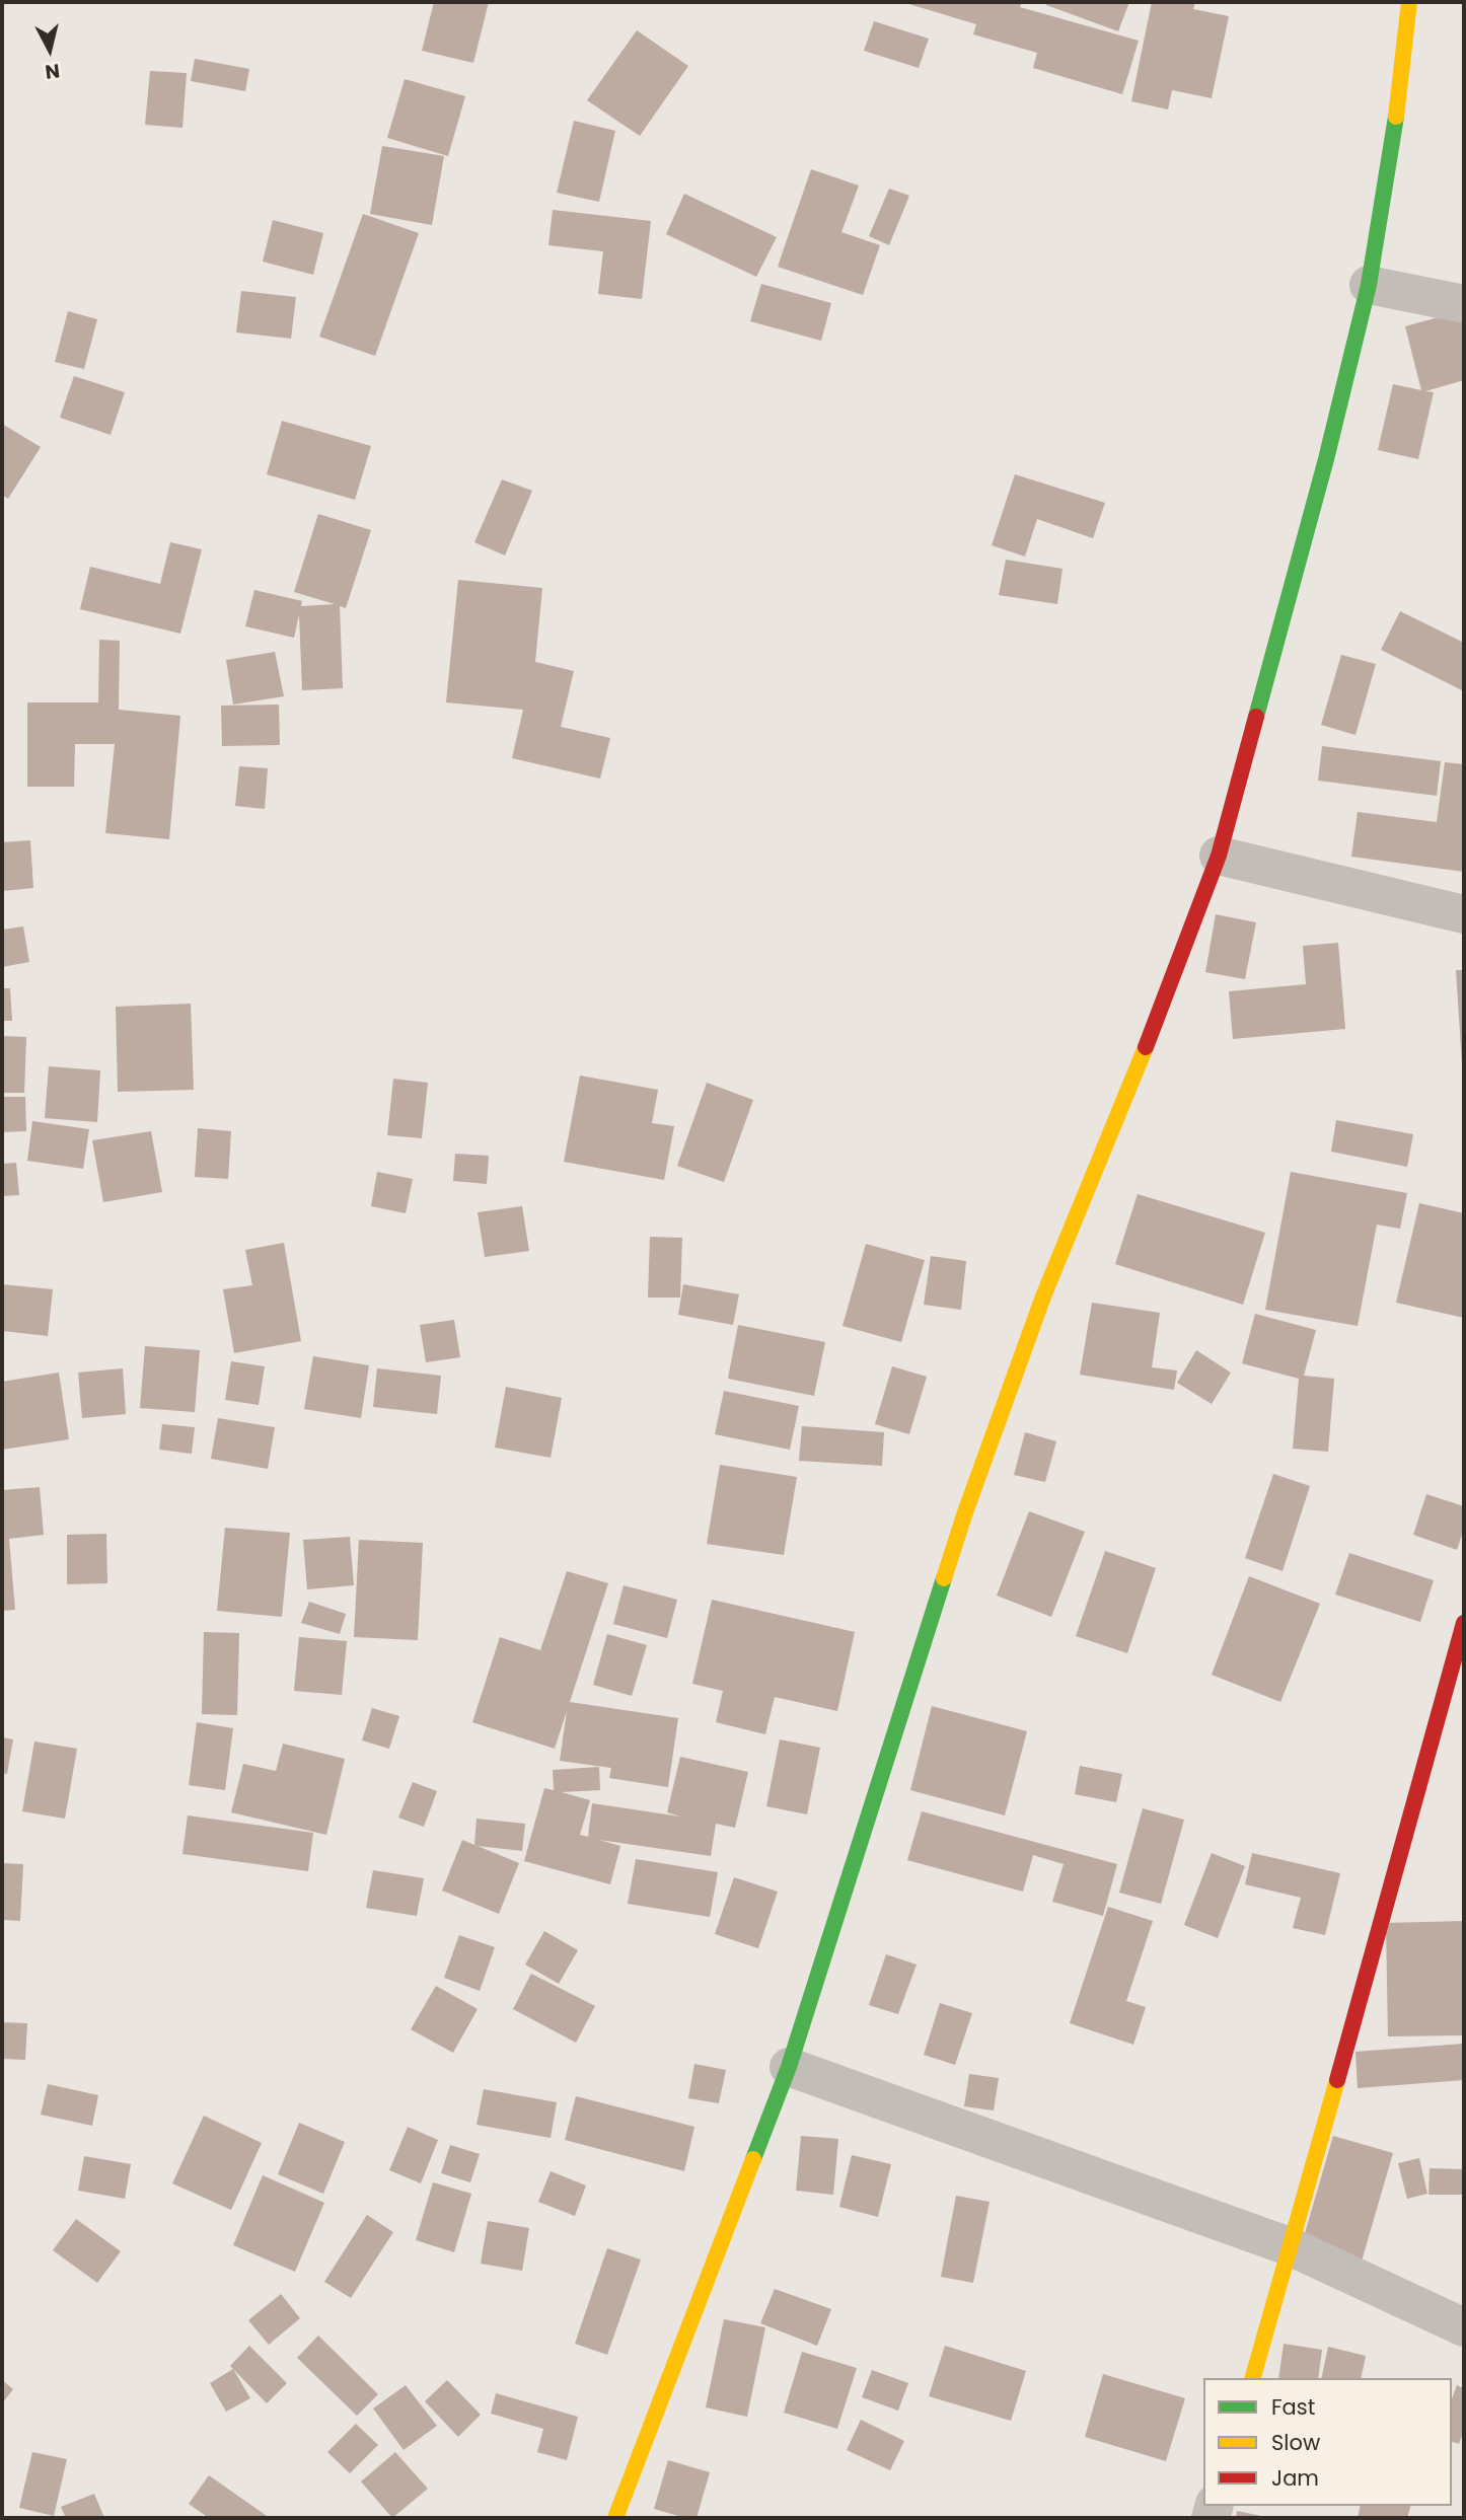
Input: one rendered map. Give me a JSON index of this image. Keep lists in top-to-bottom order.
{
  "legend": ["Fast", "Slow", "Jam"],
  "north": "bottom"
}
